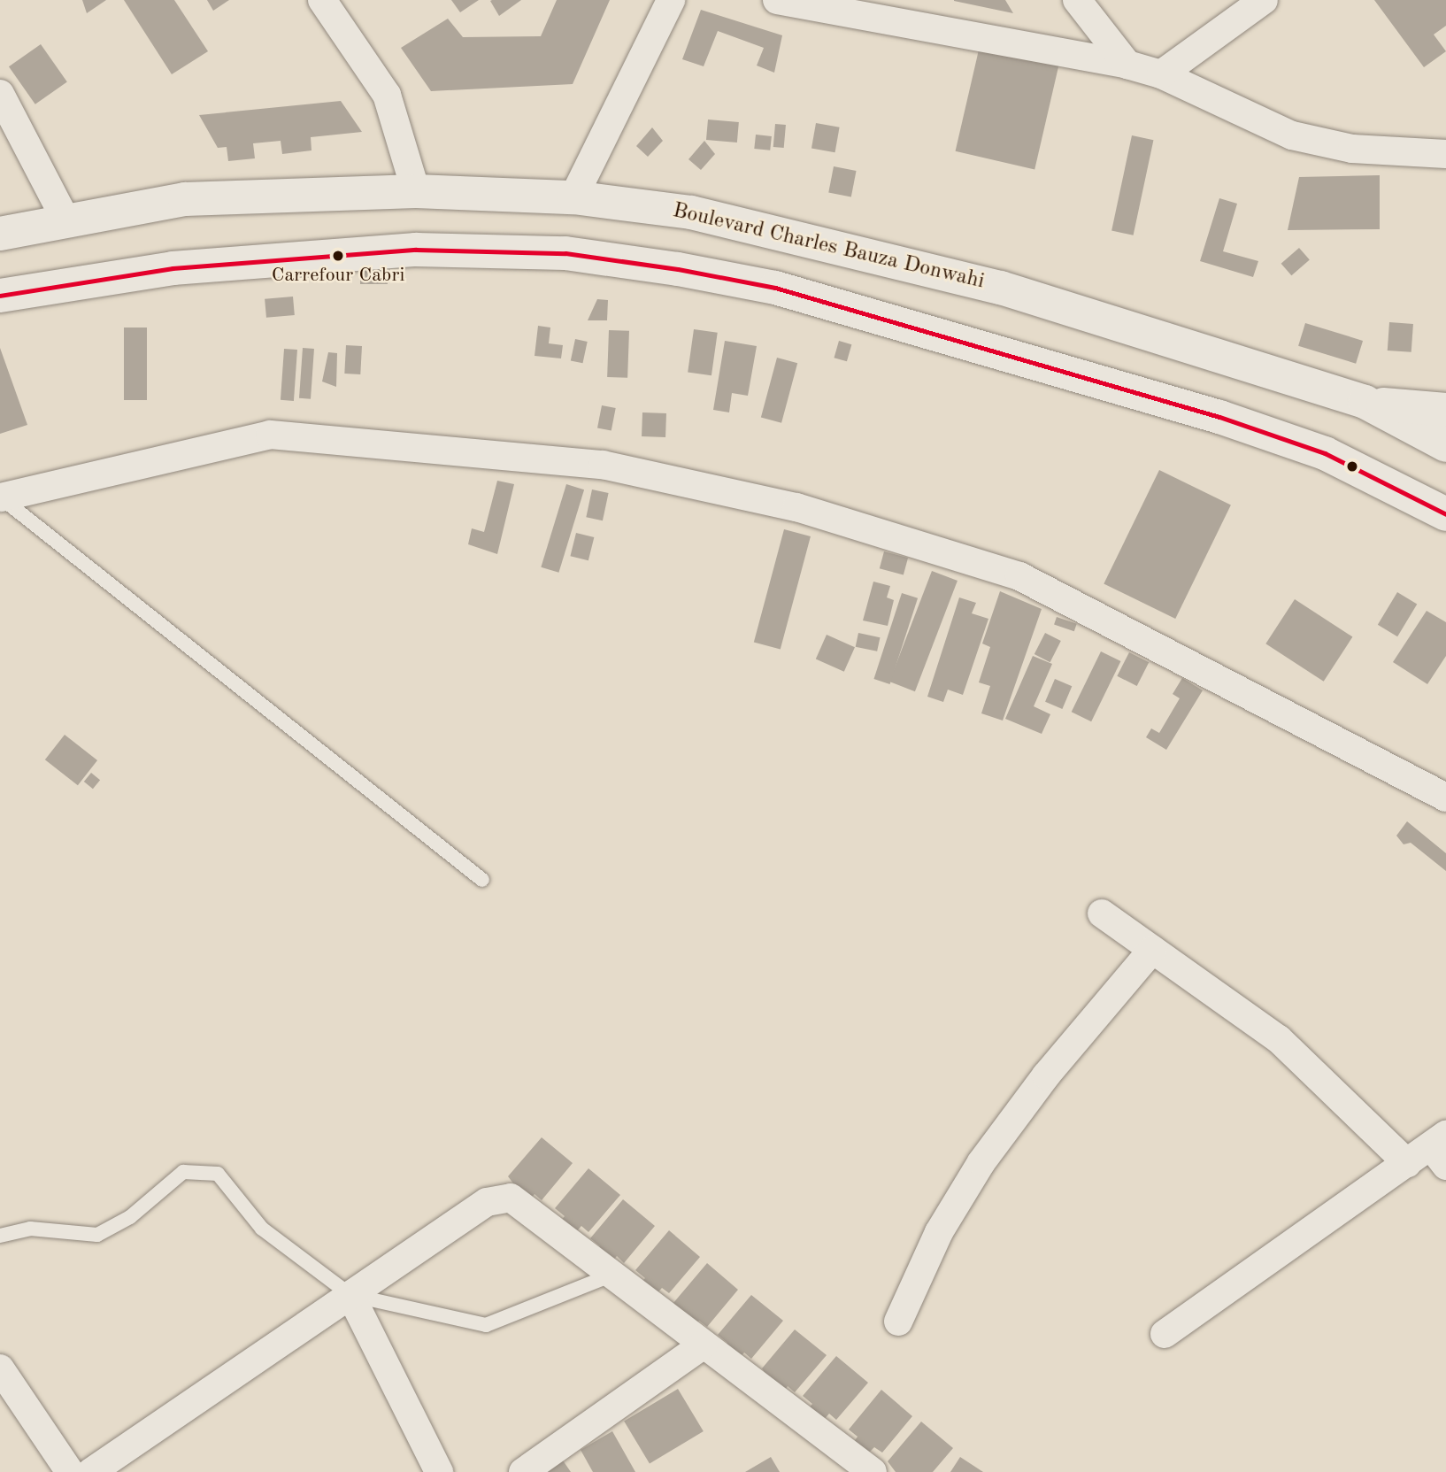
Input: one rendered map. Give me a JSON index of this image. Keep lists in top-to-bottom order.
{
  "streets": {
    "main road": ["Boulevard Charles Bauza Donwahi"]
  },
  "places": ["Carrefour Cabri"]
}
